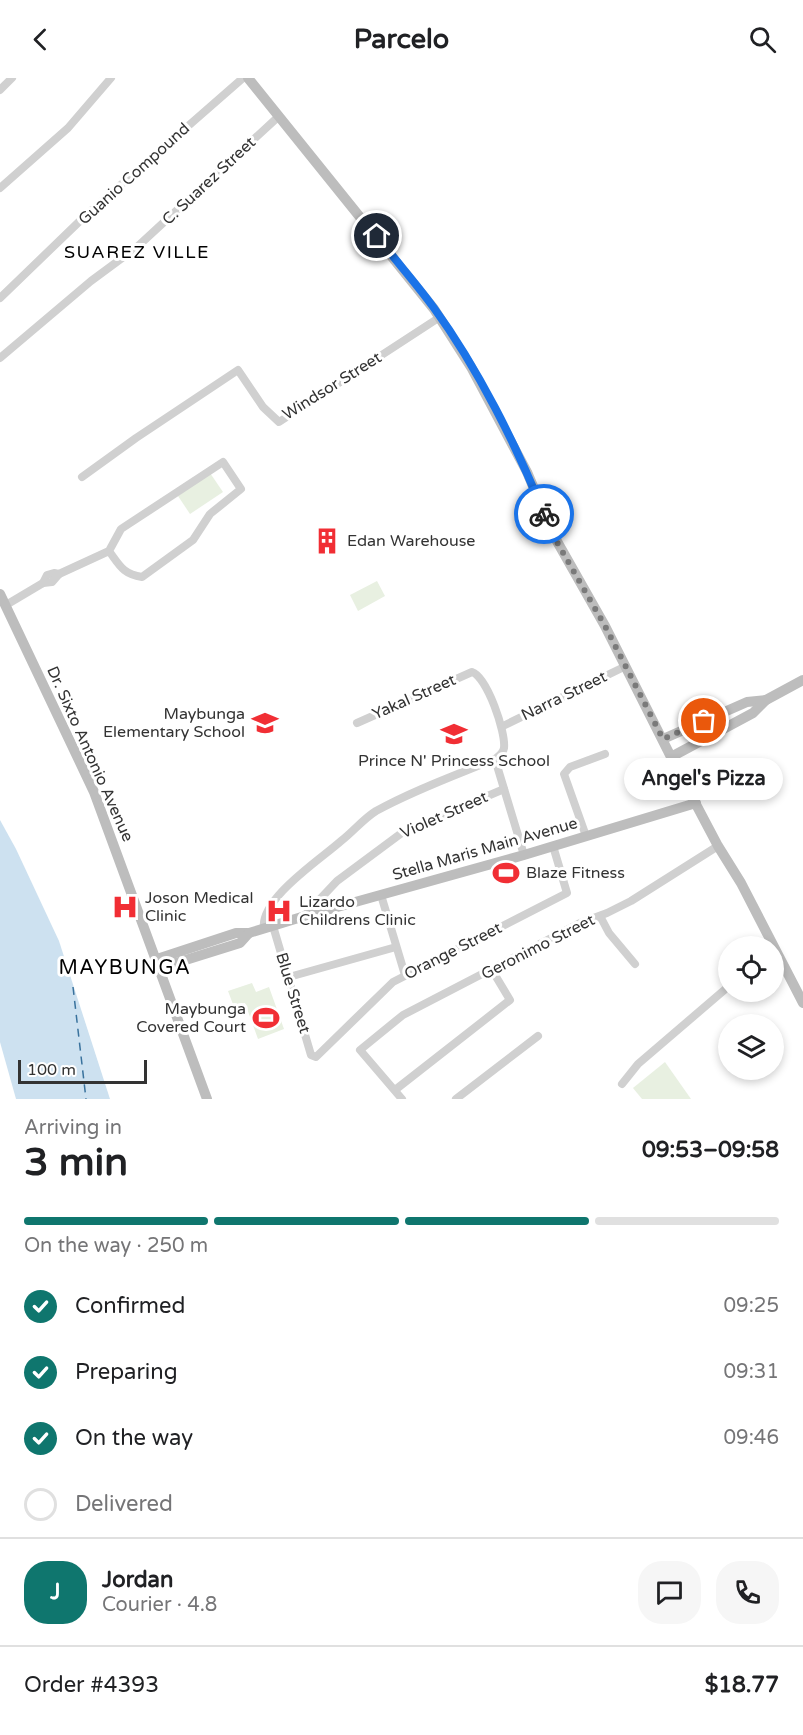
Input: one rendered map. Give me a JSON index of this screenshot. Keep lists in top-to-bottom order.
{
  "streets": {
    "main road": ["Dr. Sixto Antonio Avenue", "Stella Maris Main Avenue"],
    "street": [
      "Guanio Compound",
      "C. Suarez Street",
      "Windsor Street",
      "Narra Street",
      "Yakal Street",
      "Violet Street",
      "Geronimo Street",
      "Orange Street",
      "Blue Street"
    ]
  },
  "crossings": [
    ["Narra Street", "Yakal Street"],
    ["Dr. Sixto Antonio Avenue", "Stella Maris Main Avenue"],
    ["Violet Street", "Stella Maris Main Avenue"],
    ["Stella Maris Main Avenue", "Orange Street"],
    ["Stella Maris Main Avenue", "Blue Street"],
    ["Orange Street", "Blue Street"]
  ],
  "districts": ["SUAREZ VILLE", "MAYBUNGA"],
  "places": {
    "building": ["Edan Warehouse"],
    "other": ["Angel's Pizza"],
    "school or university": ["Maybunga Elementary School", "Prince N' Princess School"],
    "sports": ["Blaze Fitness", "Maybunga Covered Court"],
    "hospital": ["Joson Medical Clinic", "Lizardo Childrens Clinic"]
  },
  "scale_bar": "100 m",
  "page": {
    "header": "Parcelo",
    "bubble": "Angel's Pizza",
    "scale": "100 m",
    "heading": ["3 min", "Arriving in", "09:53–09:58"],
    "panel": [
      "Jordan",
      "Courier · 4.8",
      "Order #4393",
      "$18.77"
    ],
    "bar": "On the way · 250 m",
    "list": [
      ["Confirmed", "09:25"],
      ["Preparing", "09:31"],
      ["On the way", "09:46"],
      "Delivered"
    ],
    "round": "J"
  }
}
